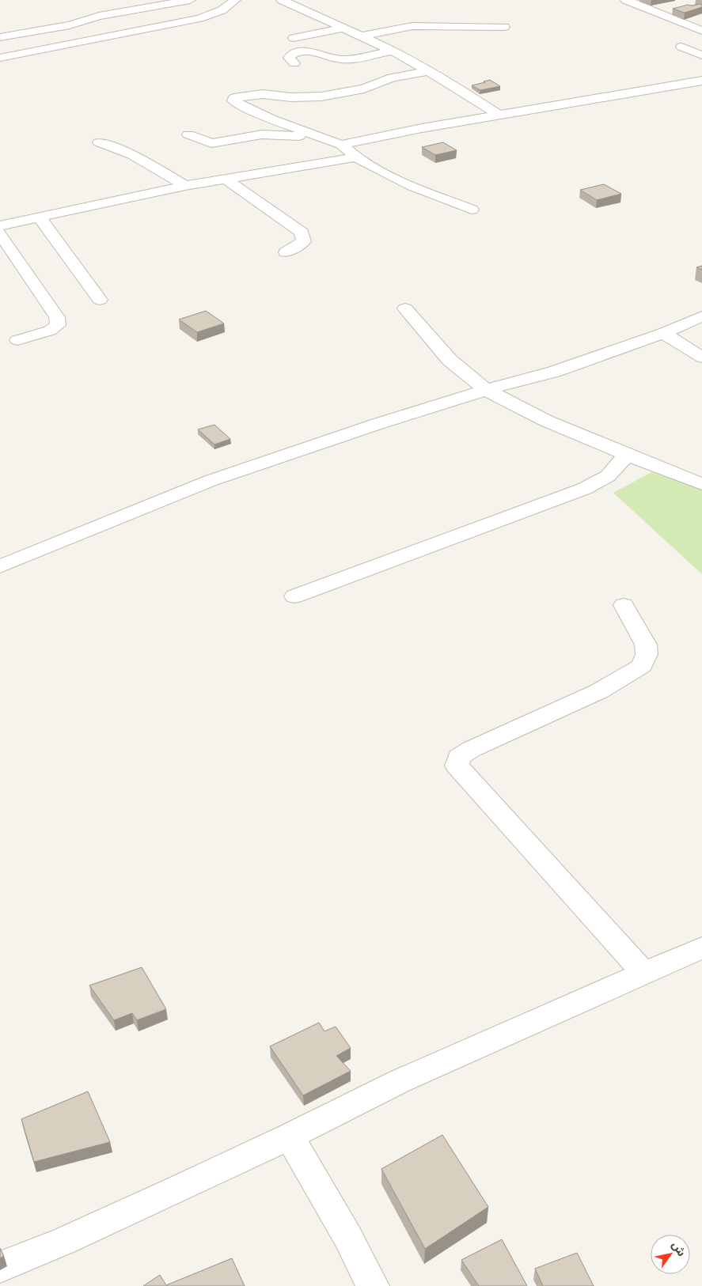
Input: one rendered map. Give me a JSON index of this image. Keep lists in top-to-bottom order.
{
  "north": "top right"
}
